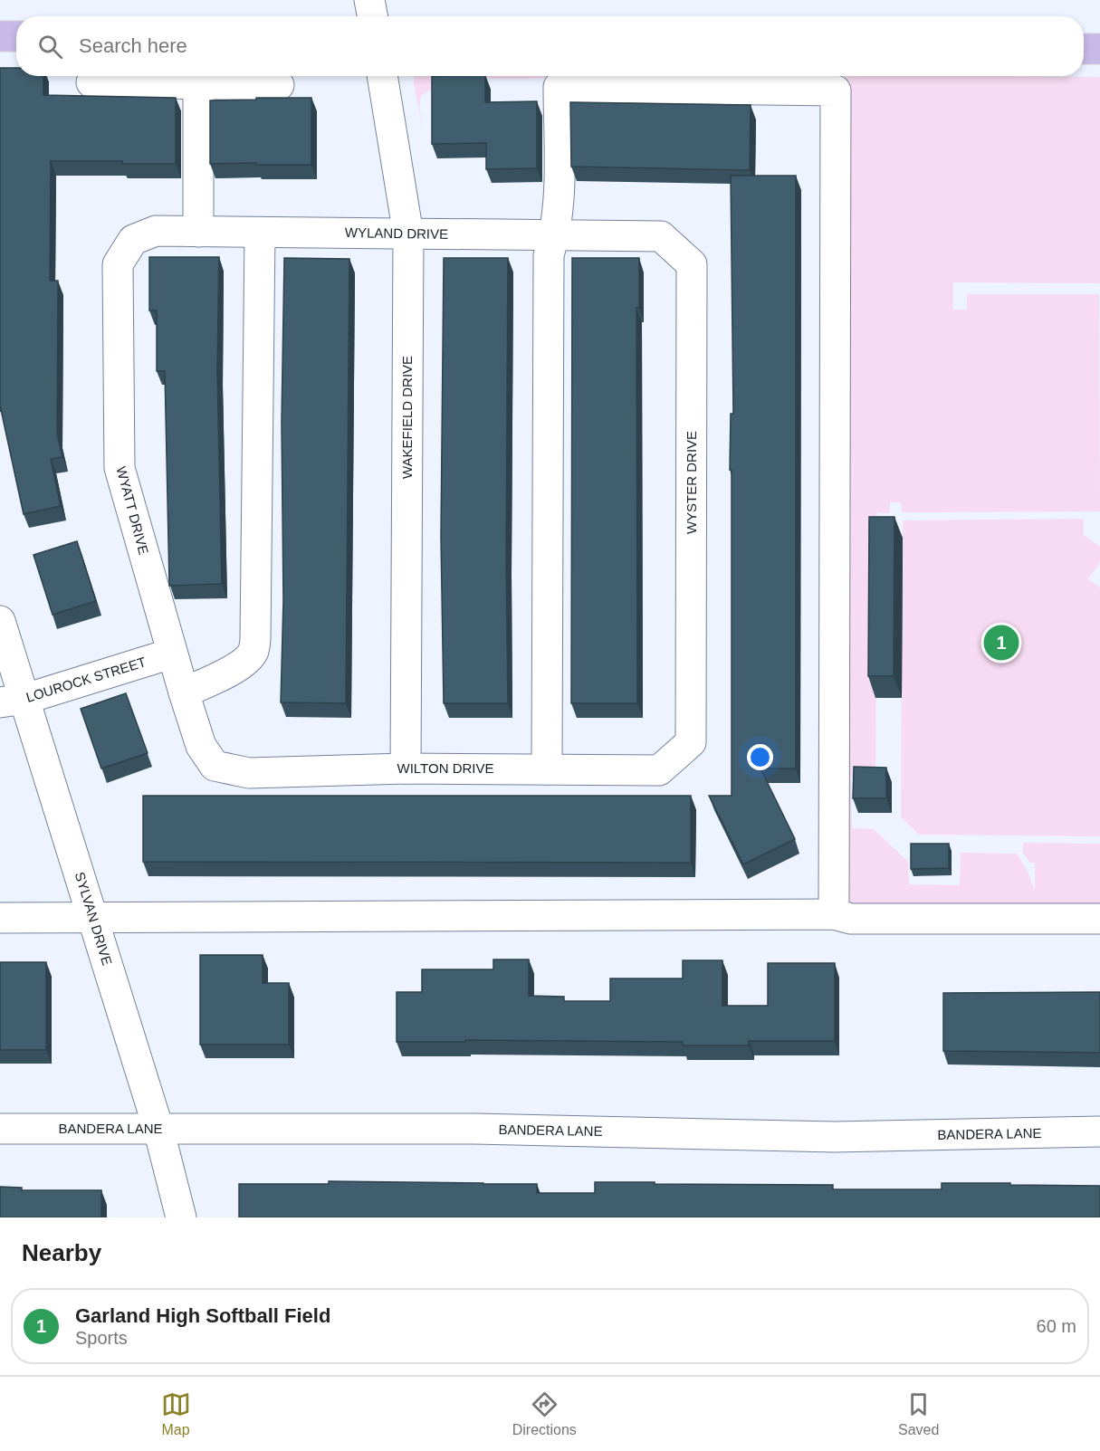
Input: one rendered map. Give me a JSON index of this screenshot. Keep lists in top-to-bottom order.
{
  "streets": {
    "street": [
      "WYLAND DRIVE",
      "WAKEFIELD DRIVE",
      "WYSTER DRIVE",
      "WYATT DRIVE",
      "LOUROCK STREET",
      "WILTON DRIVE",
      "SYLVAN DRIVE",
      "BANDERA LANE"
    ]
  },
  "crossings": [
    ["WYLAND DRIVE", "WAKEFIELD DRIVE"],
    ["WYLAND DRIVE", "WYSTER DRIVE"],
    ["WYLAND DRIVE", "WYATT DRIVE"],
    ["WAKEFIELD DRIVE", "WILTON DRIVE"],
    ["WYSTER DRIVE", "WILTON DRIVE"],
    ["WYATT DRIVE", "LOUROCK STREET"],
    ["WYATT DRIVE", "WILTON DRIVE"],
    ["LOUROCK STREET", "SYLVAN DRIVE"],
    ["SYLVAN DRIVE", "BANDERA LANE"]
  ],
  "page": {
    "search": "Search here",
    "pins": "1",
    "heading": "Nearby",
    "list": [
      {
        "mark": "1",
        "name": "Garland High Softball Field",
        "note": "Sports",
        "value": "60 m"
      }
    ],
    "nav": ["Map", "Directions", "Saved"]
  }
}
